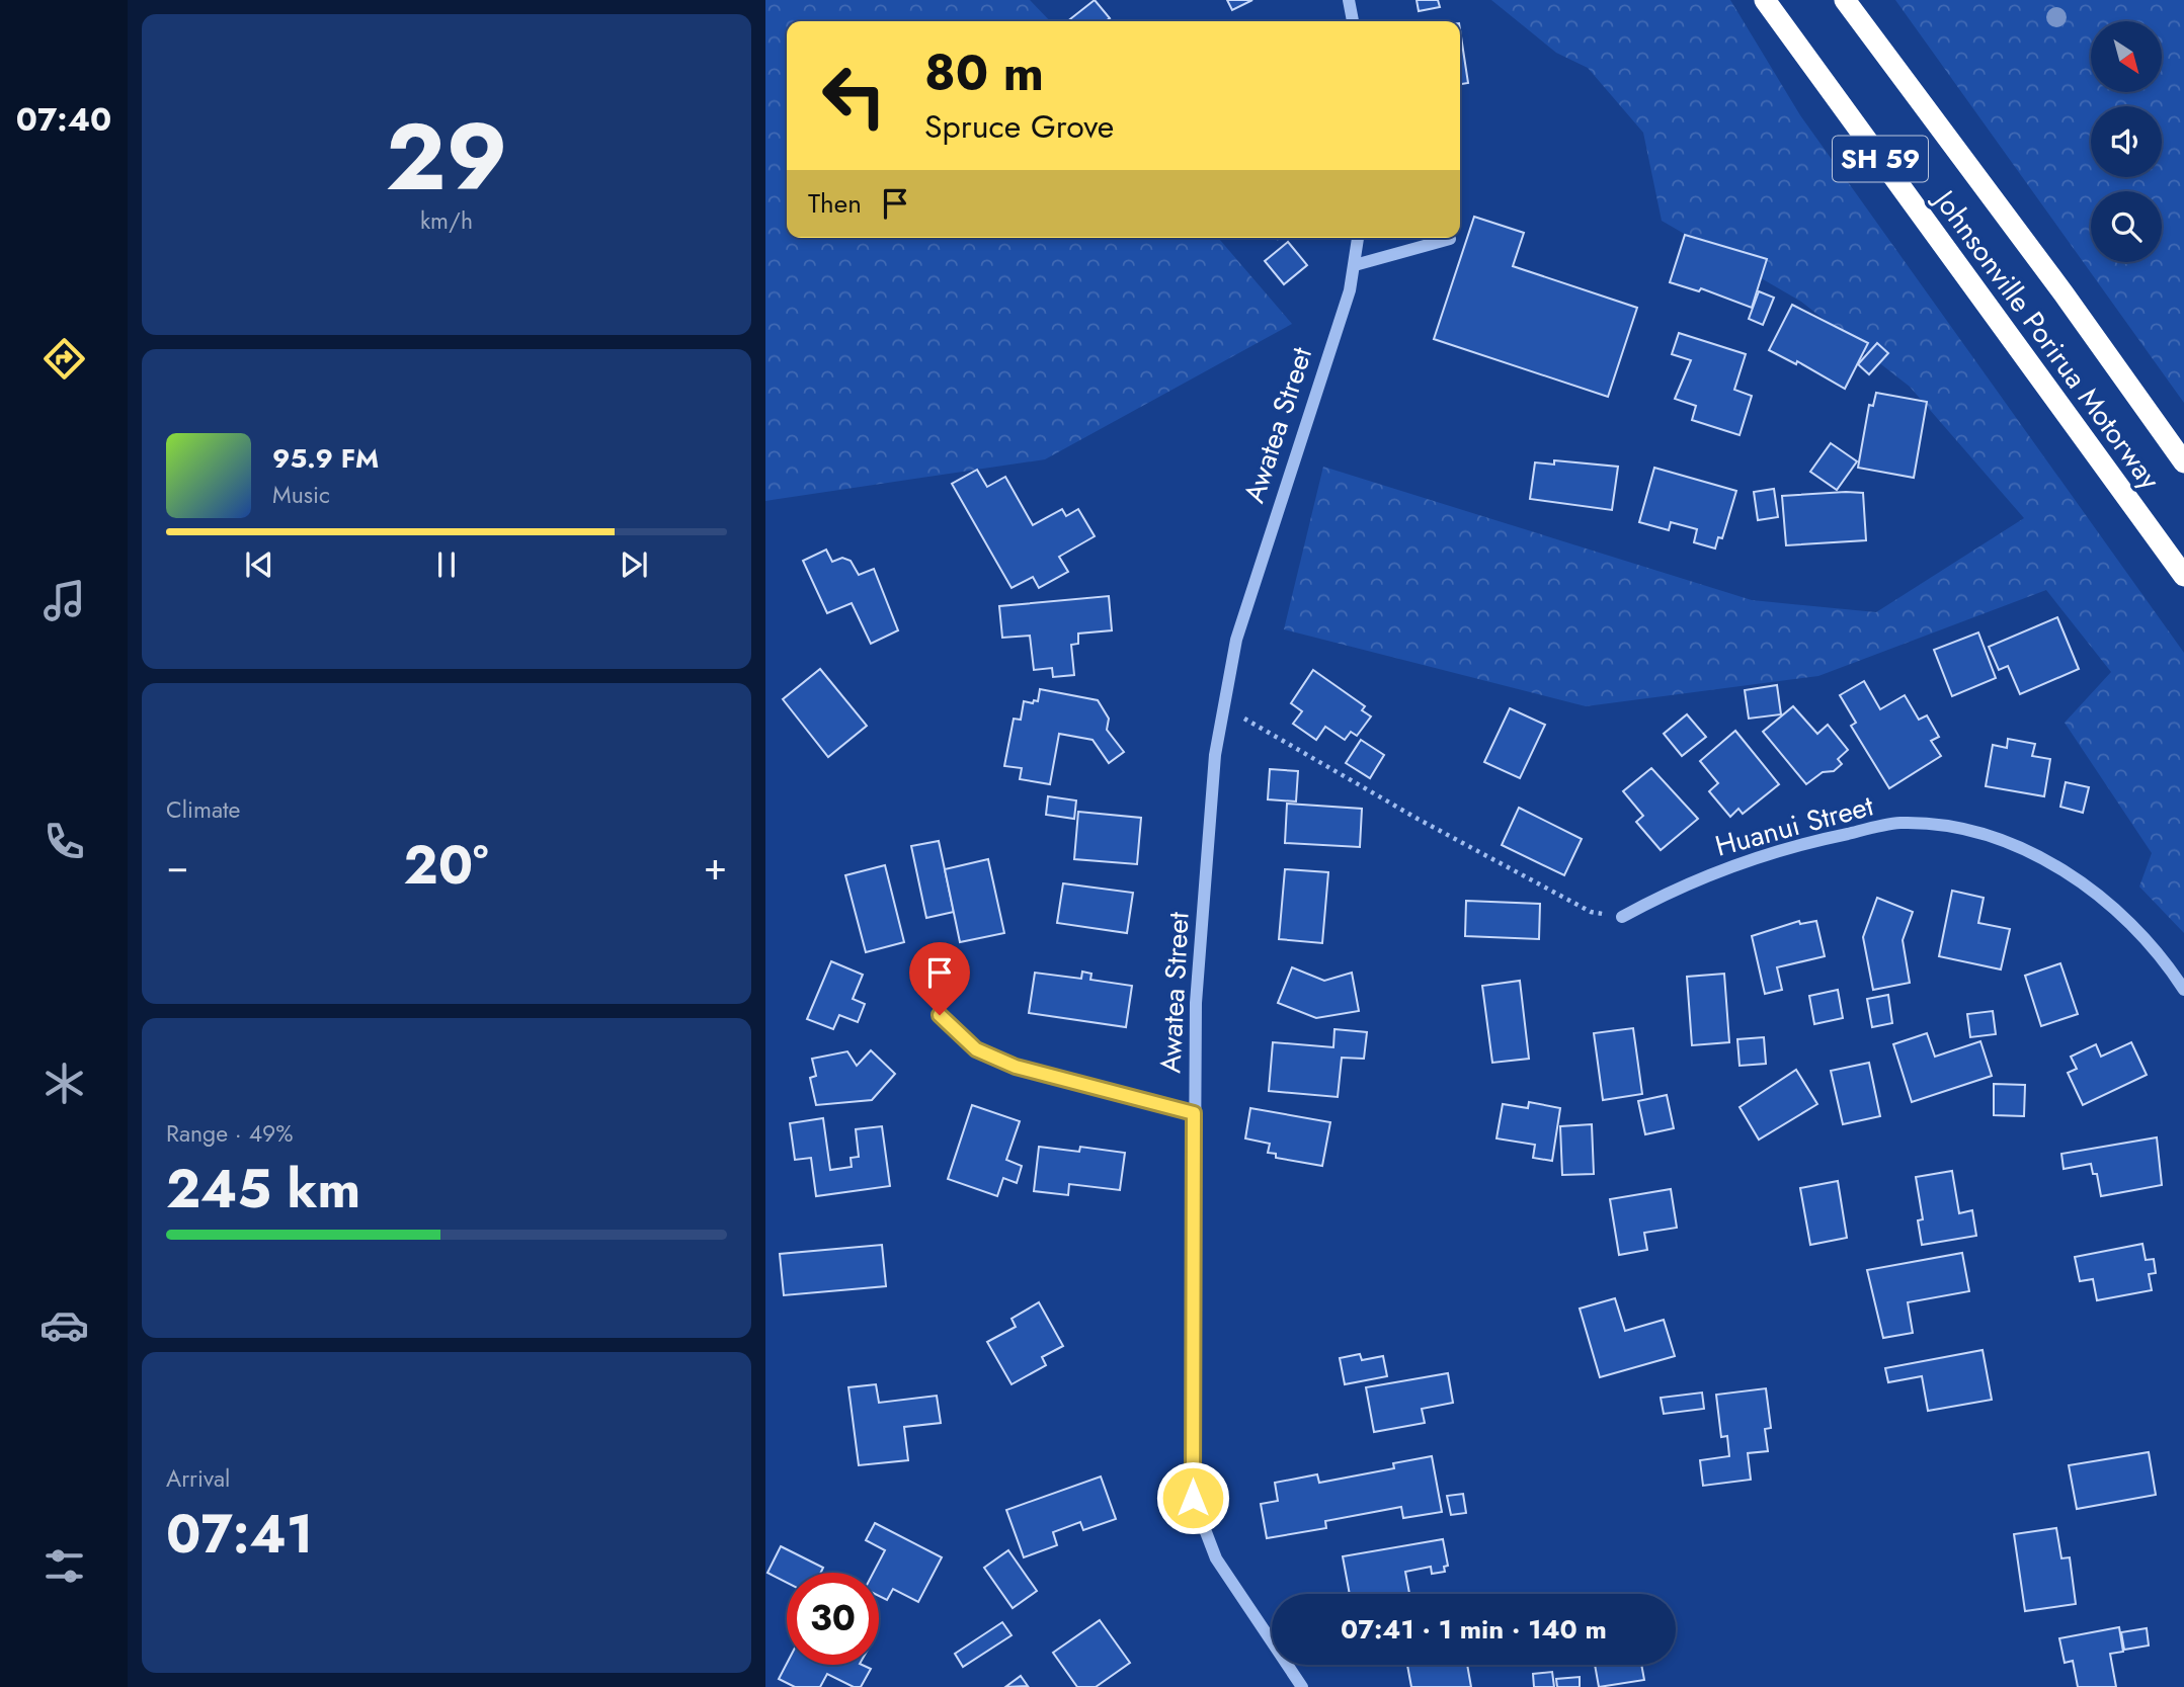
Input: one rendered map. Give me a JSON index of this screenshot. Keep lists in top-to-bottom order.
{
  "streets": {
    "highway": ["SH 59", "Johnsonville Porirua Motorway"],
    "street": ["Awatea Street", "Huanui Street"]
  },
  "north": "bottom right",
  "page": {
    "tabs": "07:40",
    "tile": [
      ["29", "km/h"],
      "Climate",
      ["Range · 49%", "245 km"],
      ["Arrival", "07:41"]
    ],
    "turn": ["80 m", "Spruce Grove"],
    "then": "Then",
    "song": ["95.9 FM", "Music"],
    "heat": ["−", "20°", "+"],
    "limit": "30",
    "trip": "07:41 · 1 min · 140 m"
  }
}
